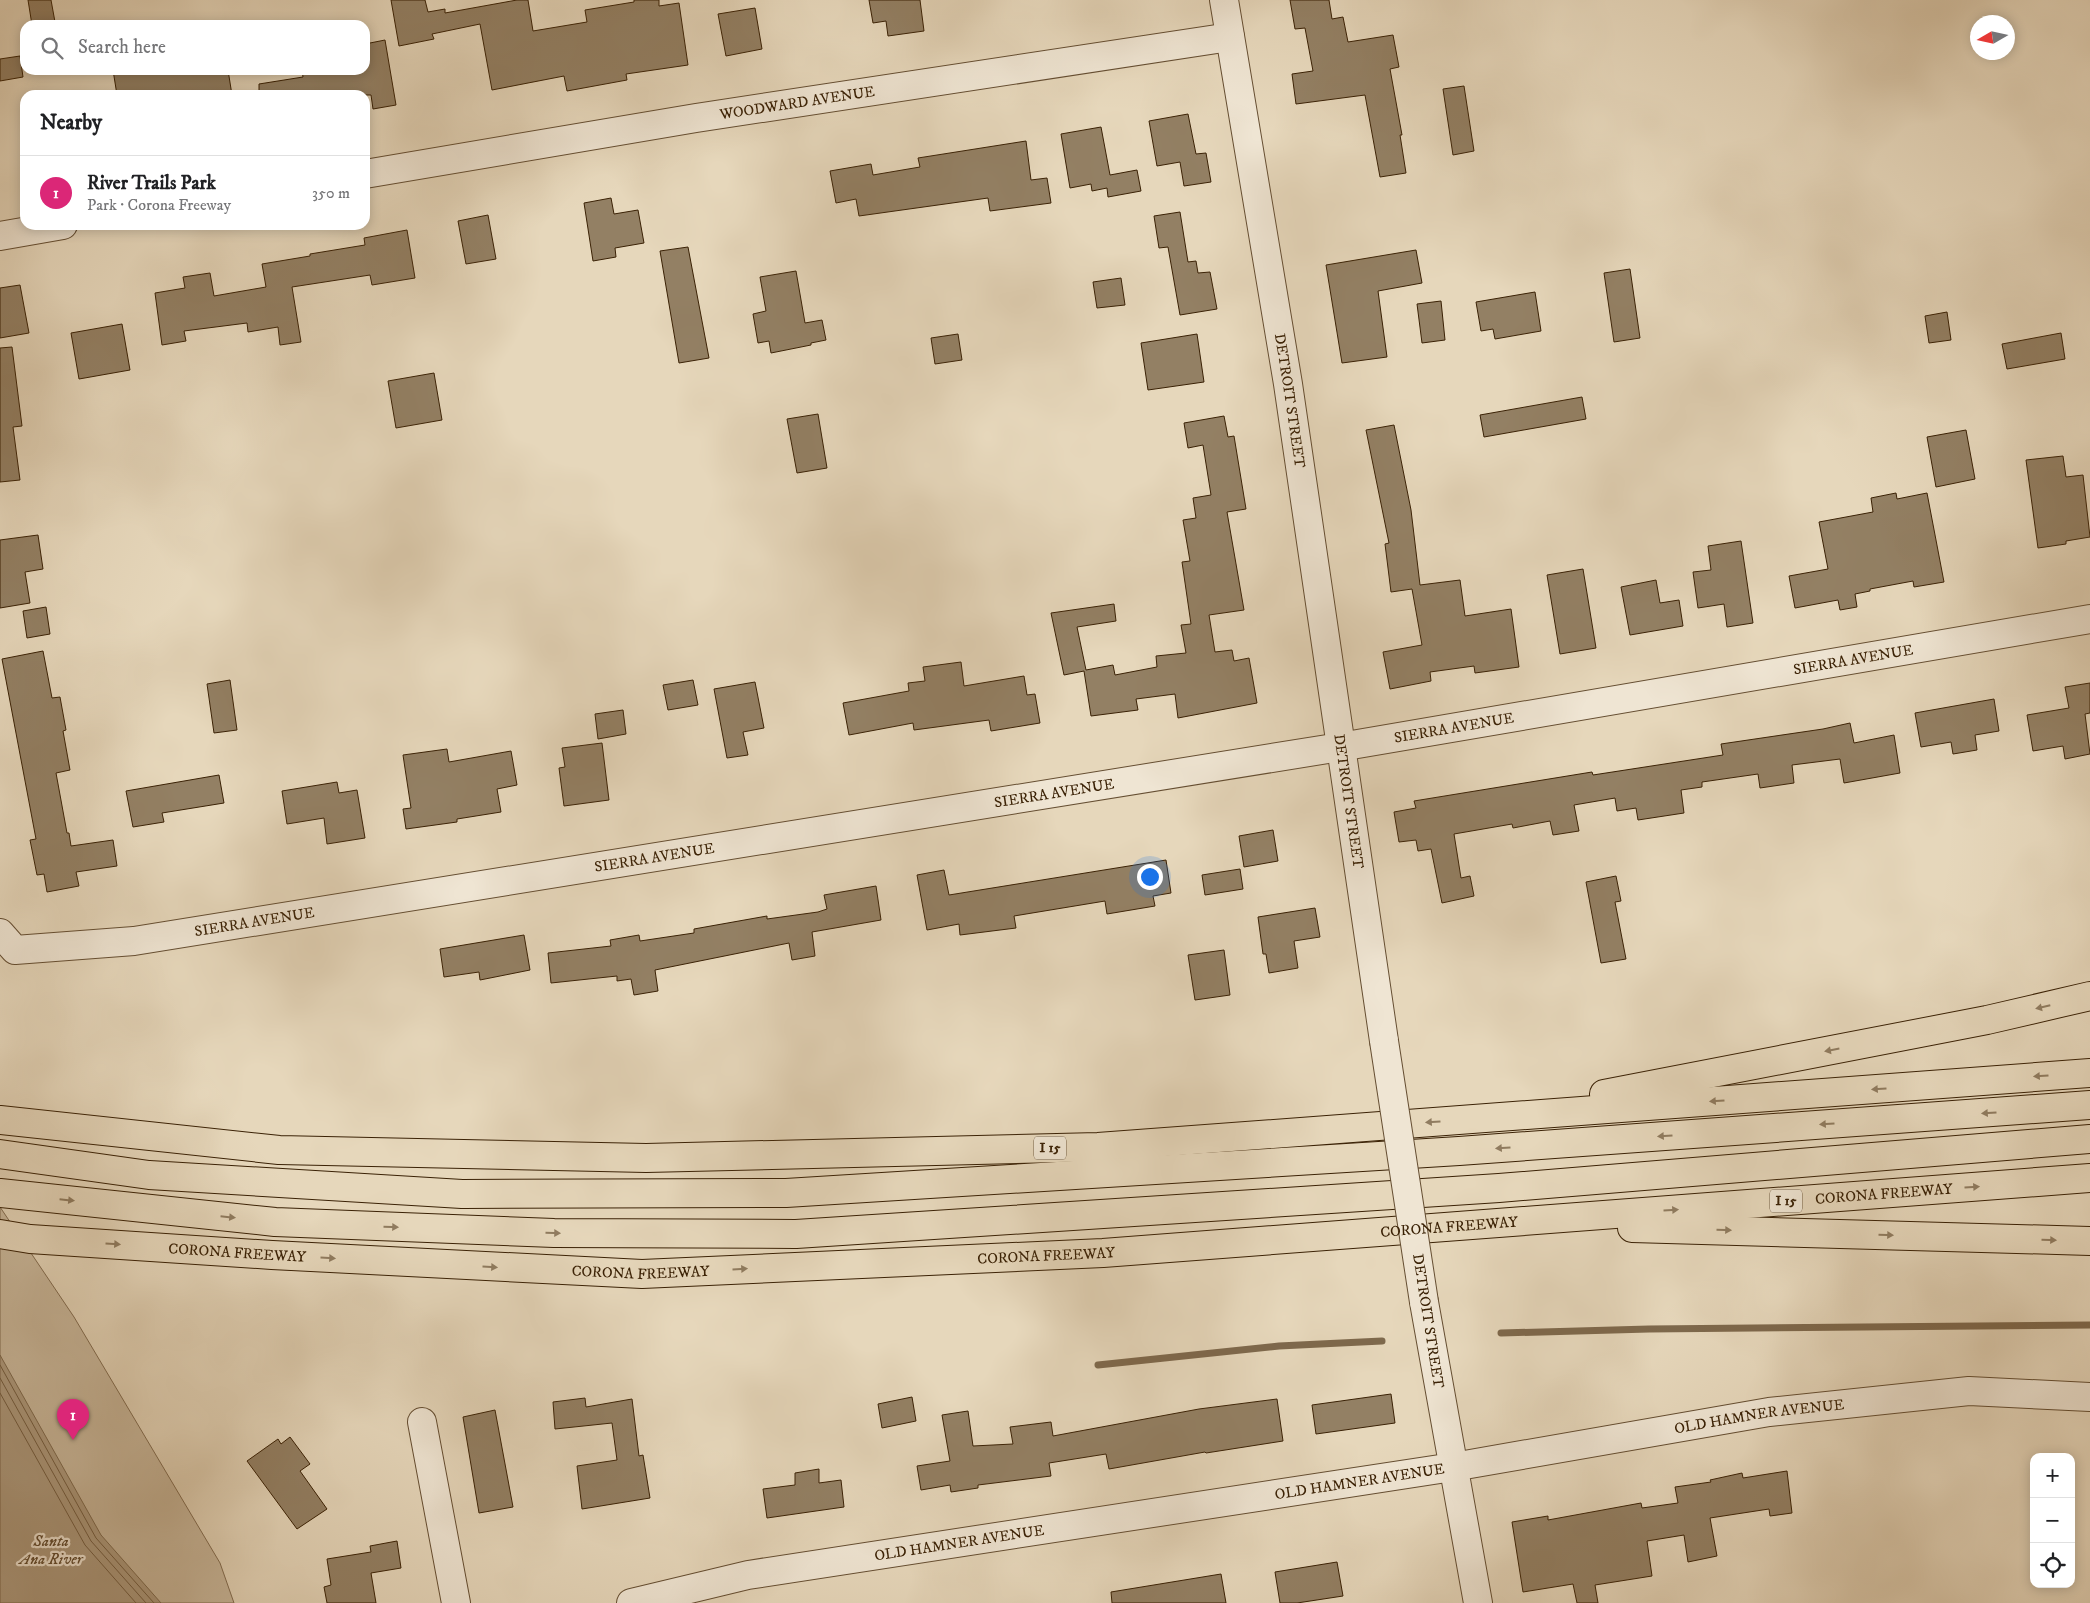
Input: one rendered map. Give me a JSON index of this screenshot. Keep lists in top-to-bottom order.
{
  "streets": {
    "highway": ["I 15", "CORONA FREEWAY"],
    "street": [
      "WOODWARD AVENUE",
      "DETROIT STREET",
      "SIERRA AVENUE",
      "OLD HAMNER AVENUE"
    ]
  },
  "crossings": [
    ["WOODWARD AVENUE", "DETROIT STREET"],
    ["DETROIT STREET", "SIERRA AVENUE"],
    ["DETROIT STREET", "OLD HAMNER AVENUE"]
  ],
  "water": ["Santa Ana River"],
  "north": "left",
  "page": {
    "search": "Search here",
    "heading": "Nearby",
    "list": [
      {
        "mark": "1",
        "name": "River Trails Park",
        "note": "Park · Corona Freeway",
        "value": "350 m"
      }
    ],
    "pins": "1",
    "map_buttons": ["+", "−"]
  }
}
